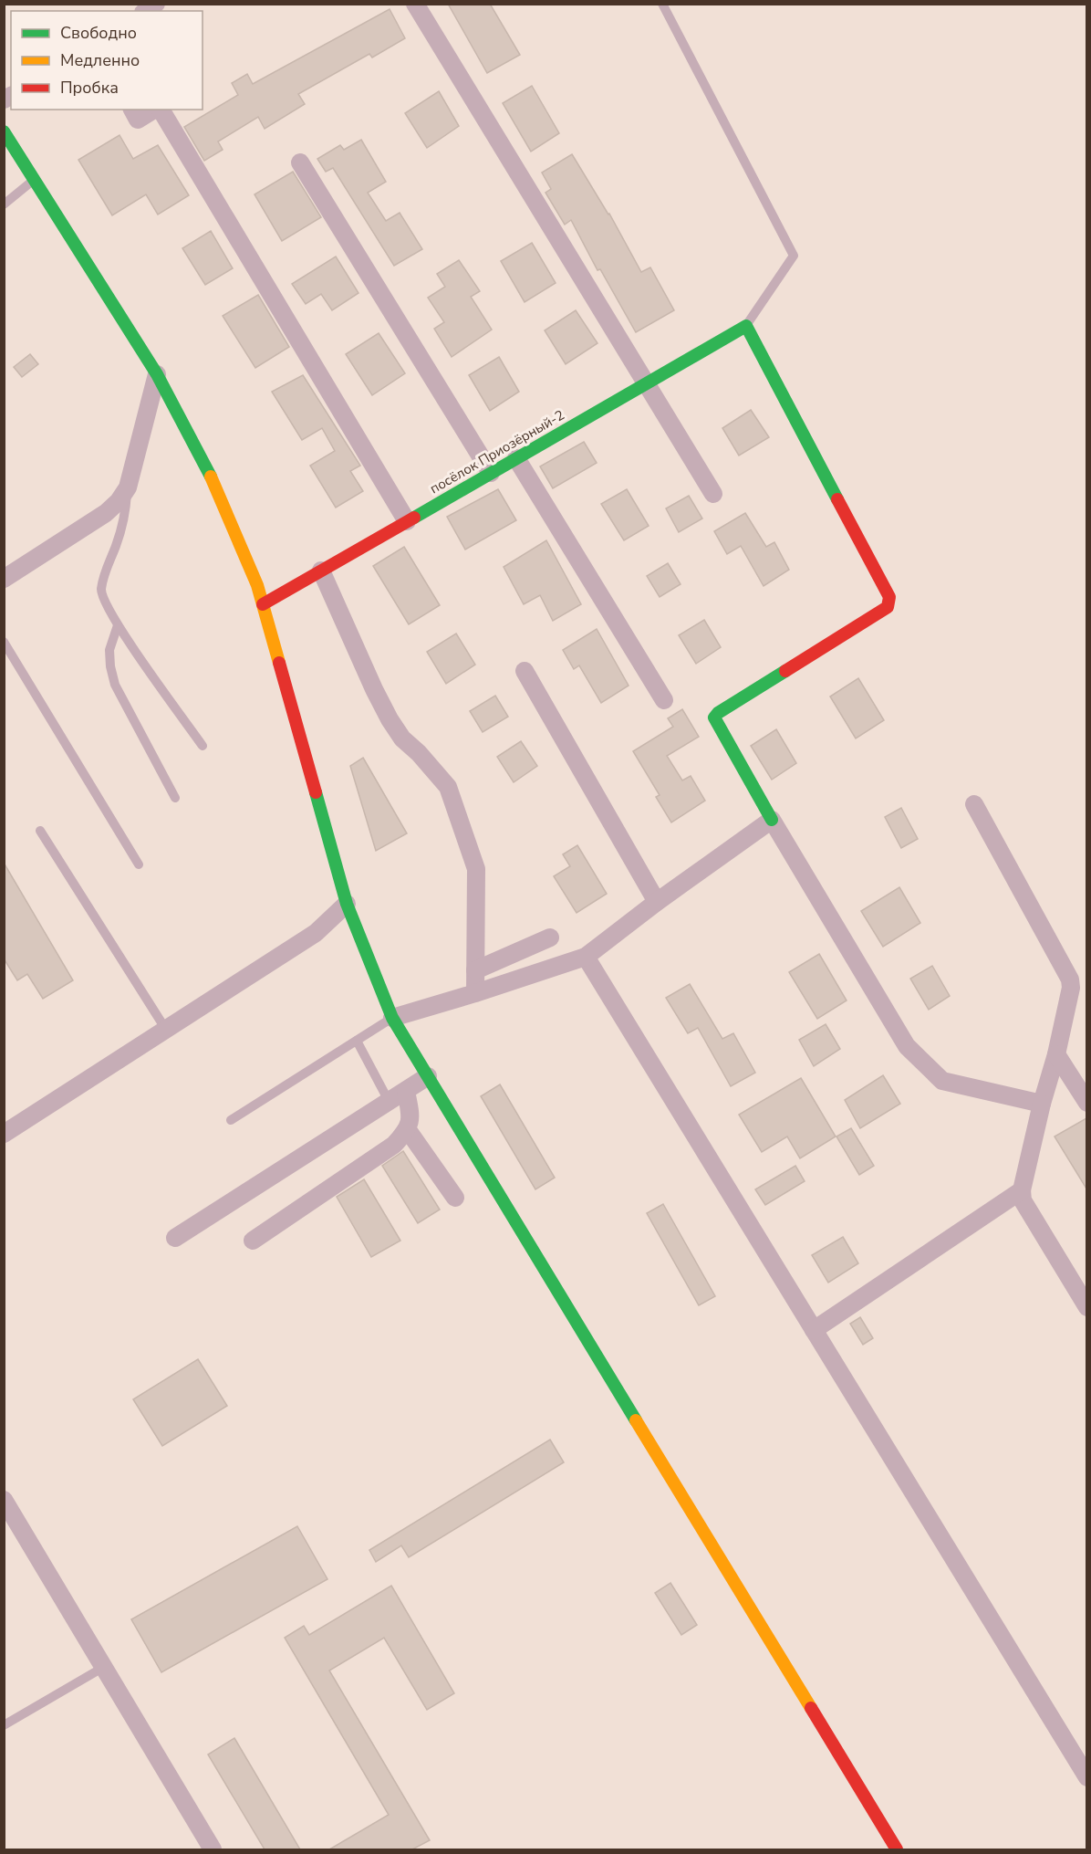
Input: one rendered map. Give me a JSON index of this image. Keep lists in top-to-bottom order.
{
  "streets": {
    "street": ["посёлок Приозёрный-2"]
  },
  "legend": ["Свободно", "Медленно", "Пробка"]
}
